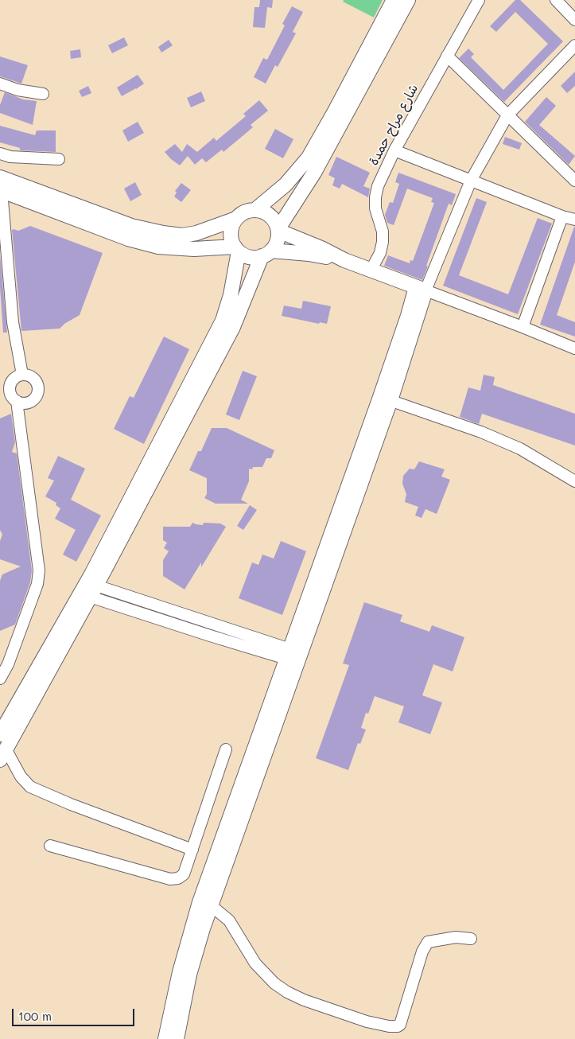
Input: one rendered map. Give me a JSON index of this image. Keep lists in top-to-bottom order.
{
  "streets": {
    "street": ["شارع مراح حمدة"]
  },
  "scale_bar": "100 m"
}
